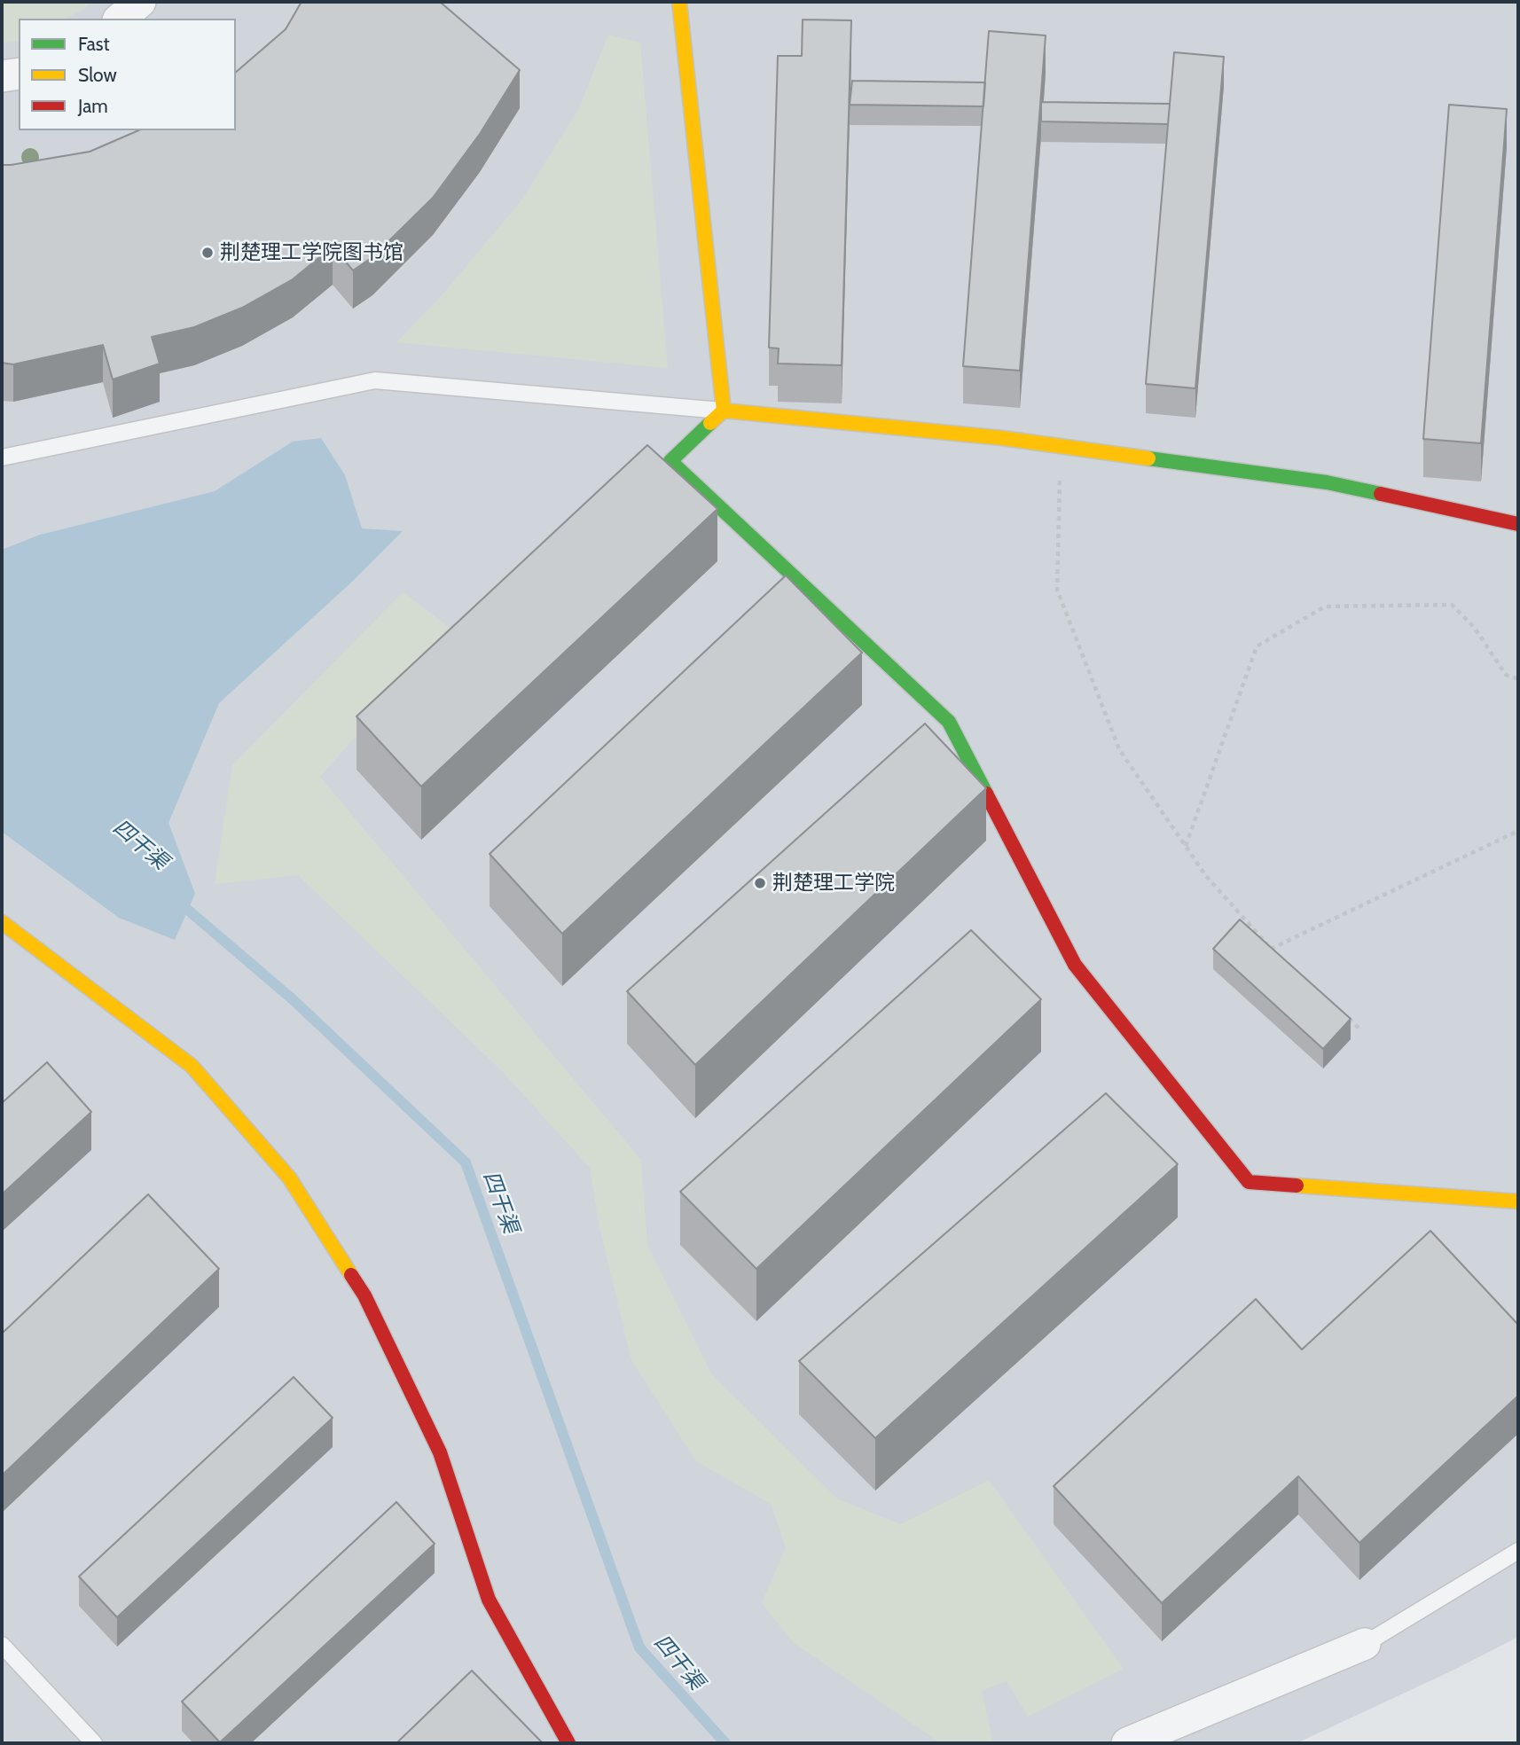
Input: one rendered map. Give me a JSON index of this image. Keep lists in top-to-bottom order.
{
  "water": ["四干渠"],
  "places": ["荆楚理工学院图书馆", "荆楚理工学院"],
  "legend": ["Fast", "Slow", "Jam"]
}
